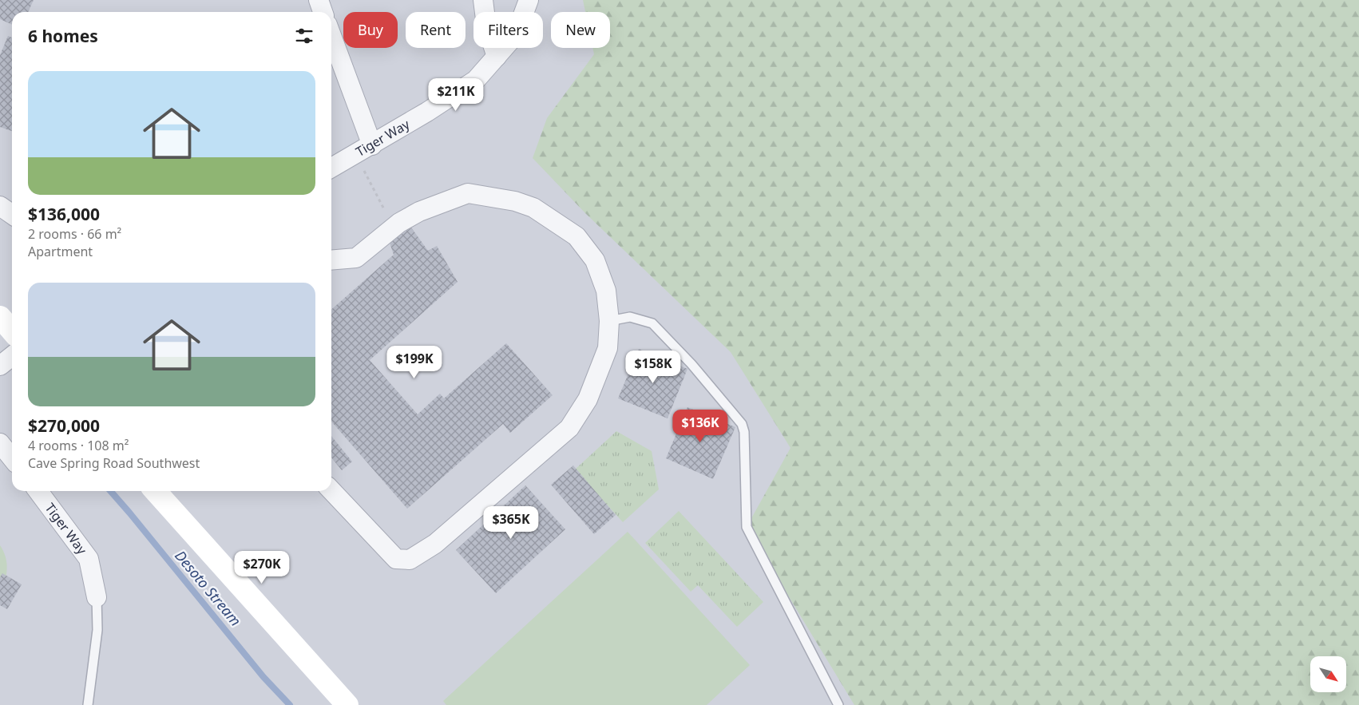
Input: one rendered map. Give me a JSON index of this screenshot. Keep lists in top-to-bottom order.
{
  "streets": {
    "street": ["Tiger Way"]
  },
  "water": ["Desoto Stream"],
  "north": "bottom right",
  "page": {
    "chip": [
      "Buy",
      "Rent",
      "Filters",
      "New"
    ],
    "heading": "6 homes",
    "list": [
      {
        "name": "$136,000",
        "note": "2 rooms · 66 m² · Apartment"
      },
      {
        "name": "$270,000",
        "note": "4 rooms · 108 m² · Cave Spring Road Southwest"
      }
    ],
    "price": [
      "$211K",
      "$199K",
      "$158K",
      "$136K",
      "$365K",
      "$270K"
    ]
  }
}
